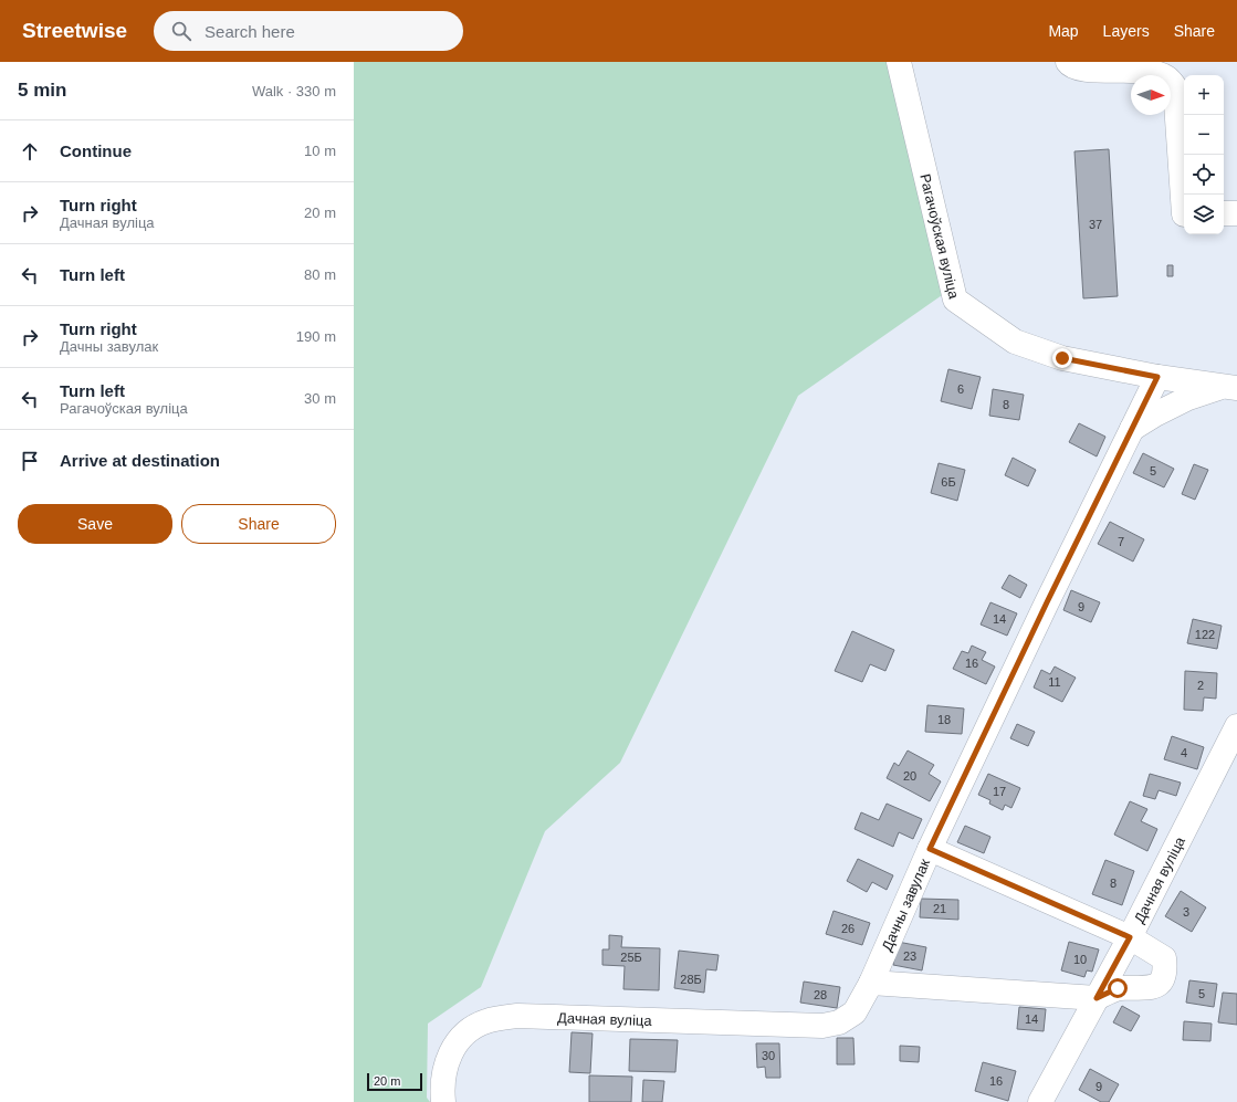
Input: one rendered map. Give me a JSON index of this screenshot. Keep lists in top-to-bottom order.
{
  "streets": {
    "street": ["Рагачоўская вуліца", "Дачная вуліца", "Дачны завулак"]
  },
  "crossings": [
    ["Рагачоўская вуліца", "Дачны завулак"],
    ["Дачная вуліца", "Дачны завулак"]
  ],
  "house_numbers": [
    "37",
    "6",
    "8",
    "5",
    "6Б",
    "7",
    "9",
    "14",
    "122",
    "16",
    "11",
    "2",
    "18",
    "4",
    "20",
    "17",
    "8",
    "21",
    "3",
    "26",
    "23",
    "25Б",
    "10",
    "28Б",
    "5",
    "28",
    "14",
    "30",
    "16",
    "9"
  ],
  "scale_bar": "20 m",
  "north": "right",
  "page": {
    "header": "Streetwise",
    "search": "Search here",
    "nav": ["Map", "Layers", "Share"],
    "heading": ["5 min", "Walk · 330 m"],
    "map_buttons": ["+", "−"],
    "list": [
      ["Continue", "10 m"],
      ["Turn right", "Дачная вуліца", "20 m"],
      ["Turn left", "80 m"],
      ["Turn right", "Дачны завулак", "190 m"],
      ["Turn left", "Рагачоўская вуліца", "30 m"],
      "Arrive at destination"
    ],
    "buttons": ["Save", "Share"],
    "scale": "20 m"
  }
}
